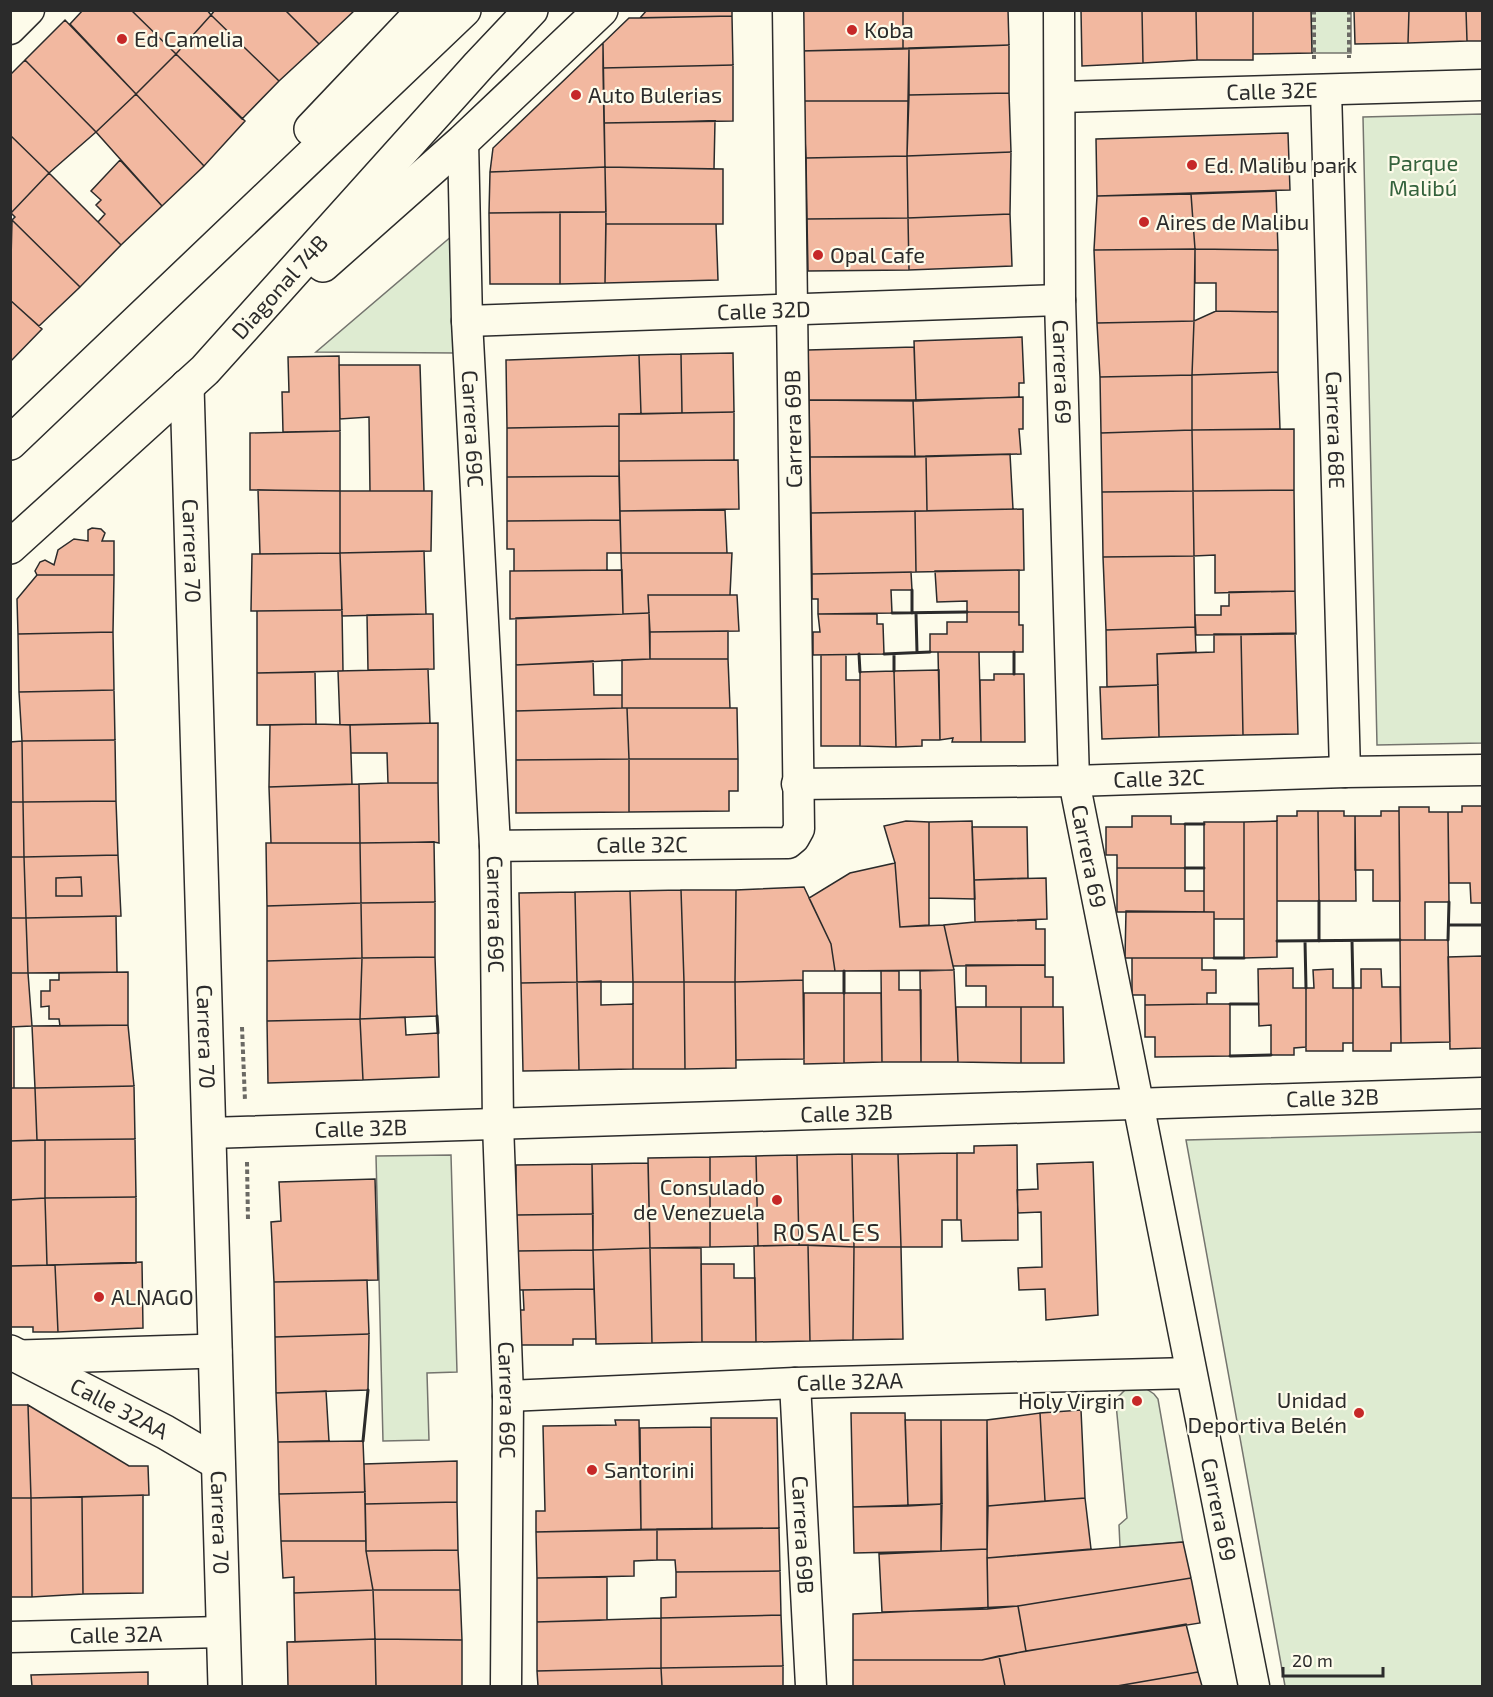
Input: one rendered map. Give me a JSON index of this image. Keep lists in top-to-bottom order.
{
  "streets": {
    "main road": ["Diagonal 74B", "Carrera 70", "Calle 32AA"],
    "street": [
      "Calle 32E",
      "Calle 32D",
      "Carrera 69",
      "Carrera 69C",
      "Carrera 69B",
      "Carrera 68E",
      "Calle 32C",
      "Calle 32B",
      "Calle 32A"
    ]
  },
  "crossings": [
    ["Calle 32E", "Carrera 69"],
    ["Calle 32E", "Carrera 68E"],
    ["Diagonal 74B", "Carrera 70"],
    ["Calle 32D", "Carrera 69"],
    ["Calle 32D", "Carrera 69C"],
    ["Calle 32D", "Carrera 69B"],
    ["Carrera 69", "Calle 32C"],
    ["Carrera 69", "Calle 32B"],
    ["Carrera 69", "Calle 32AA"],
    ["Carrera 69C", "Calle 32C"],
    ["Carrera 69C", "Calle 32B"],
    ["Carrera 69C", "Calle 32AA"],
    ["Carrera 69B", "Calle 32C"],
    ["Carrera 69B", "Calle 32AA"],
    ["Carrera 68E", "Calle 32C"],
    ["Carrera 70", "Calle 32B"],
    ["Carrera 70", "Calle 32AA"],
    ["Carrera 70", "Calle 32A"]
  ],
  "districts": ["ROSALES"],
  "parks": ["Parque Malibú"],
  "places": [
    "Koba",
    "Ed Camelia",
    "Auto Bulerias",
    "Ed. Malibu park",
    "Aires de Malibu",
    "Opal Cafe",
    "Consulado de Venezuela",
    "ALNAGO",
    "Holy Virgin",
    "Unidad Deportiva Belén",
    "Santorini"
  ],
  "scale_bar": "20 m"
}
